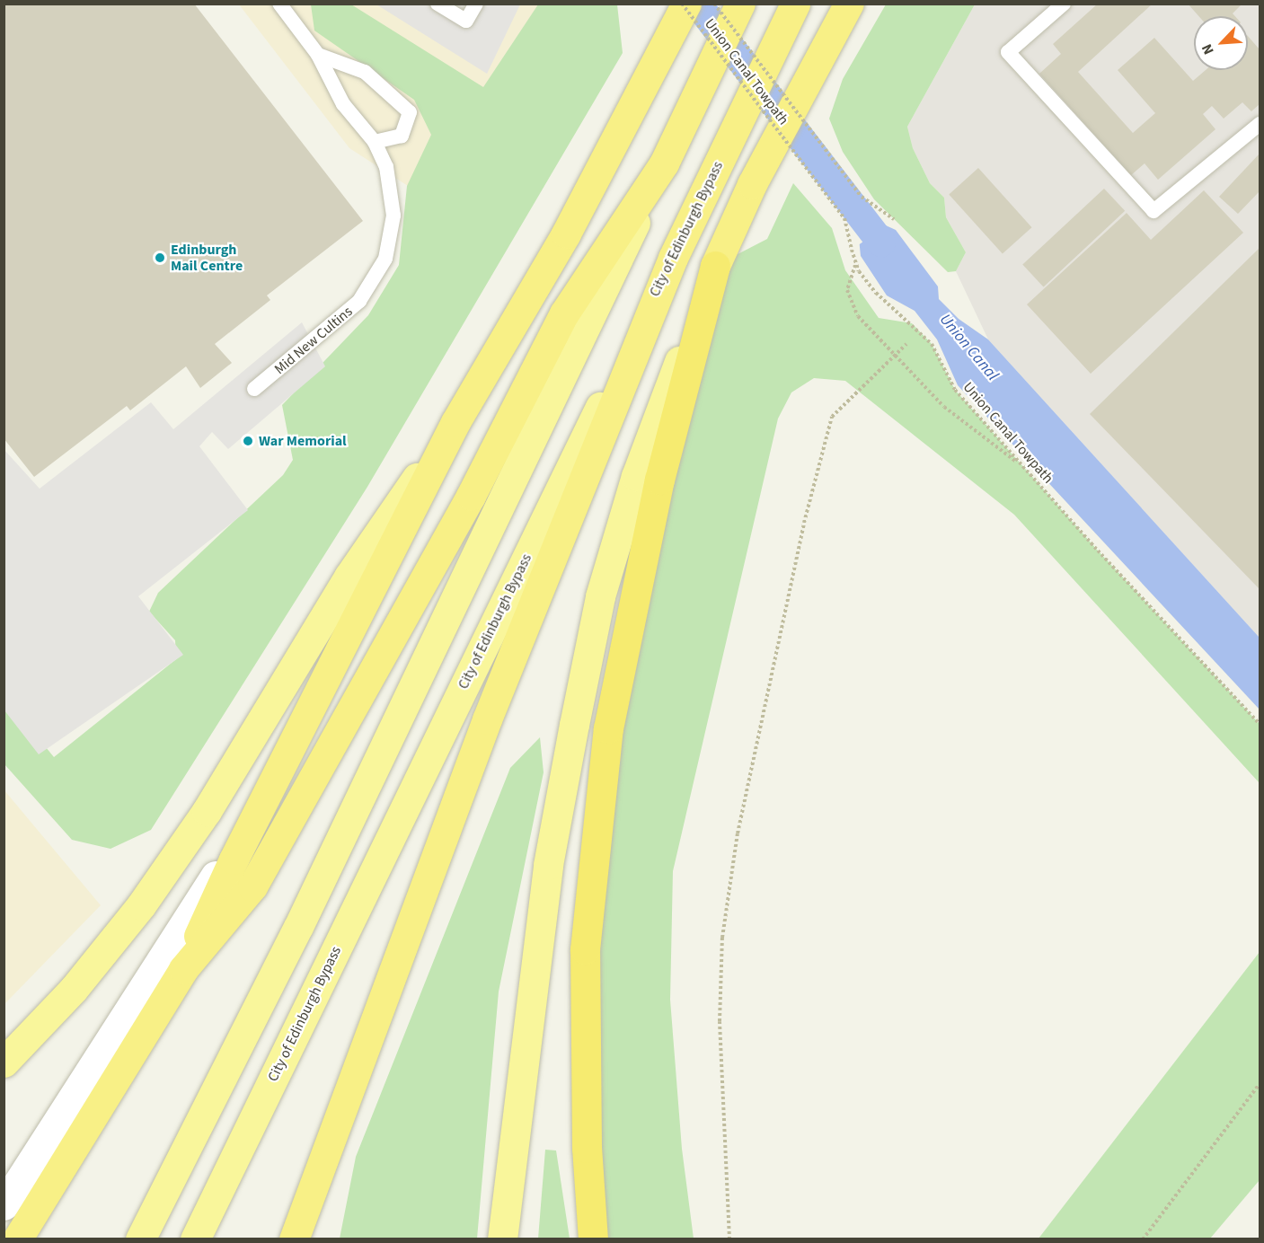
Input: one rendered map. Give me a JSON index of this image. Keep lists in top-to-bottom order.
{
  "streets": {
    "highway": ["City of Edinburgh Bypass"],
    "lane": ["Mid New Cultins"],
    "path": ["Union Canal Towpath"]
  },
  "water": ["Union Canal"],
  "places": ["Edinburgh Mail Centre", "War Memorial"],
  "north": "bottom left"
}
